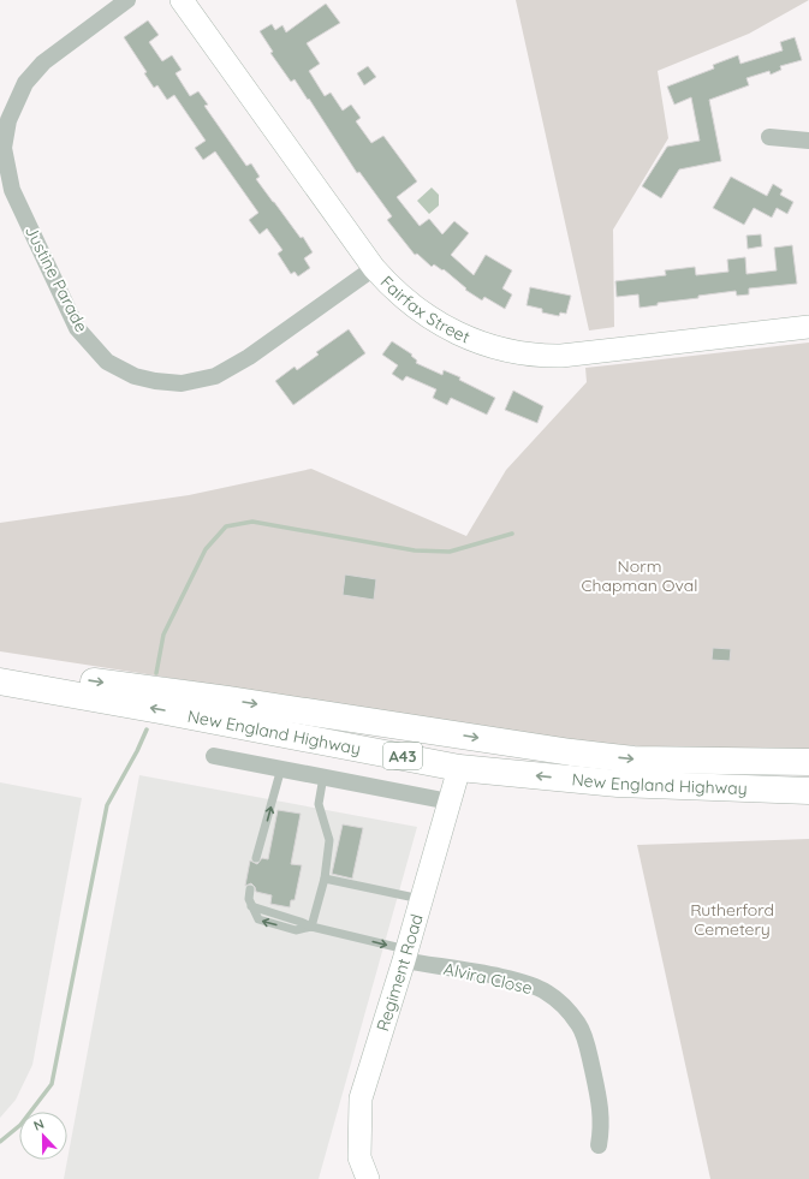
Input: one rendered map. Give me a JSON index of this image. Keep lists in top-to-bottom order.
{
  "streets": {
    "highway": ["New England Highway", "A43"],
    "street": [
      "Justine Parade",
      "Fairfax Street",
      "Regiment Road",
      "Alvira Close"
    ]
  },
  "crossings": [
    ["Justine Parade", "Fairfax Street"],
    ["New England Highway", "Regiment Road"],
    ["Regiment Road", "Alvira Close"]
  ],
  "parks": ["Norm Chapman Oval", "Rutherford Cemetery"],
  "north": "top"
}
